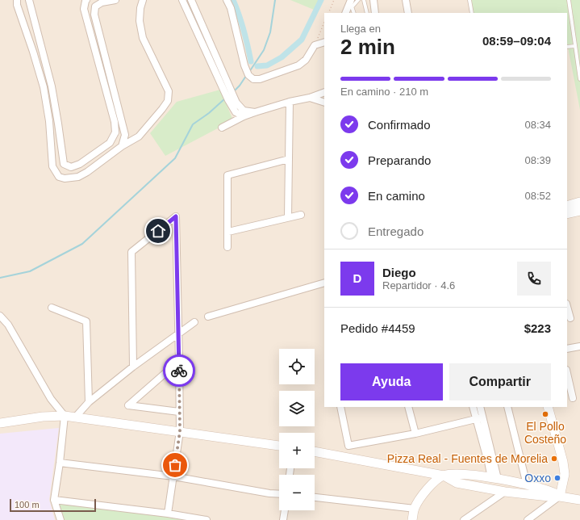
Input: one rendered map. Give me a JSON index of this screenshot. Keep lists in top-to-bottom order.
{
  "places": ["El Pollo Costeño", "Pizza Real - Fuentes de Morelia", "Oxxo"],
  "scale_bar": "100 m",
  "page": {
    "heading": ["2 min", "Llega en", "08:59–09:04"],
    "panel": [
      "Diego",
      "Repartidor · 4.6",
      "Pedido #4459",
      "$223"
    ],
    "bar": "En camino · 210 m",
    "list": [
      ["Confirmado", "08:34"],
      ["Preparando", "08:39"],
      ["En camino", "08:52"],
      "Entregado"
    ],
    "round": "D",
    "map_buttons": ["+", "−"],
    "buttons": ["Ayuda", "Compartir"],
    "scale": "100 m"
  }
}
